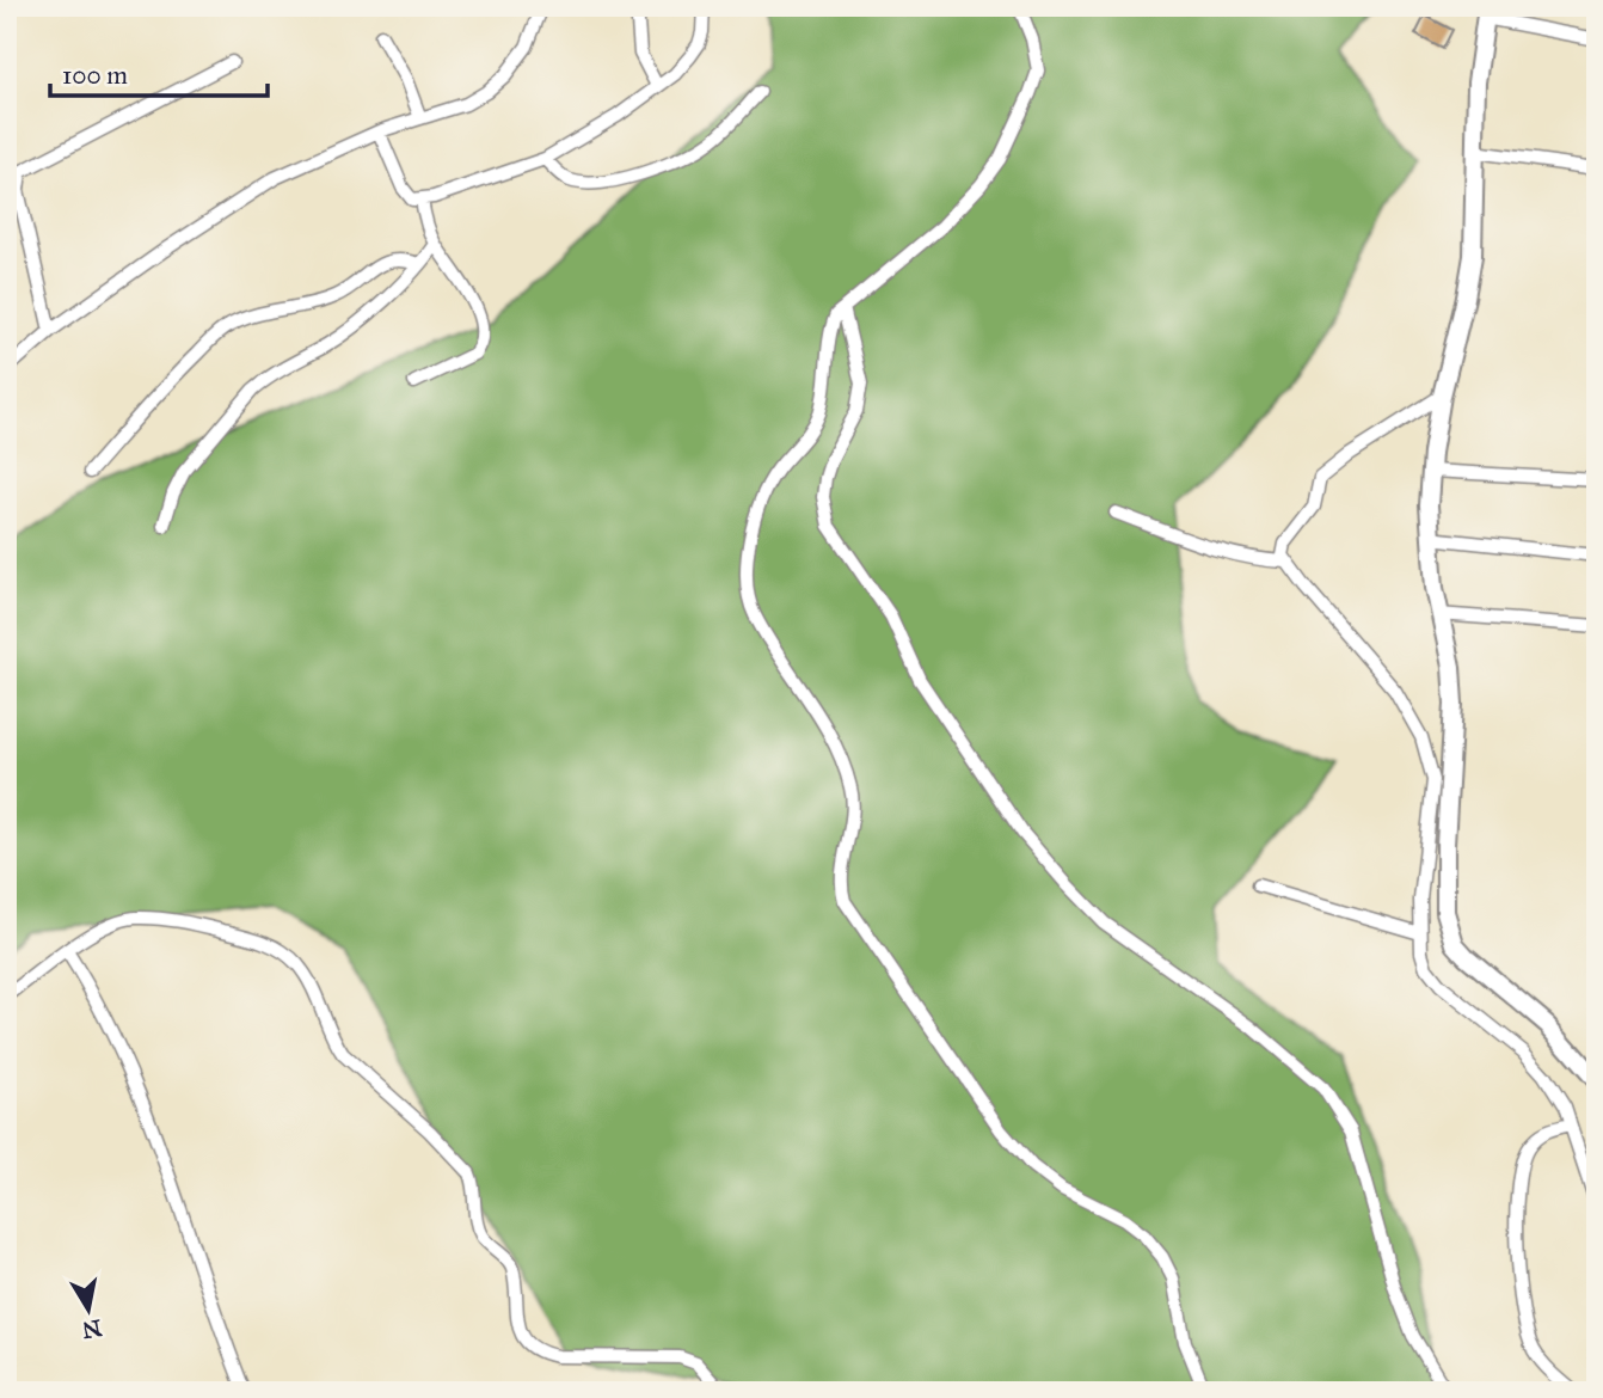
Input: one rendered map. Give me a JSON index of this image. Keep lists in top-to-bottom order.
{
  "scale_bar": "100 m",
  "north": "bottom"
}
